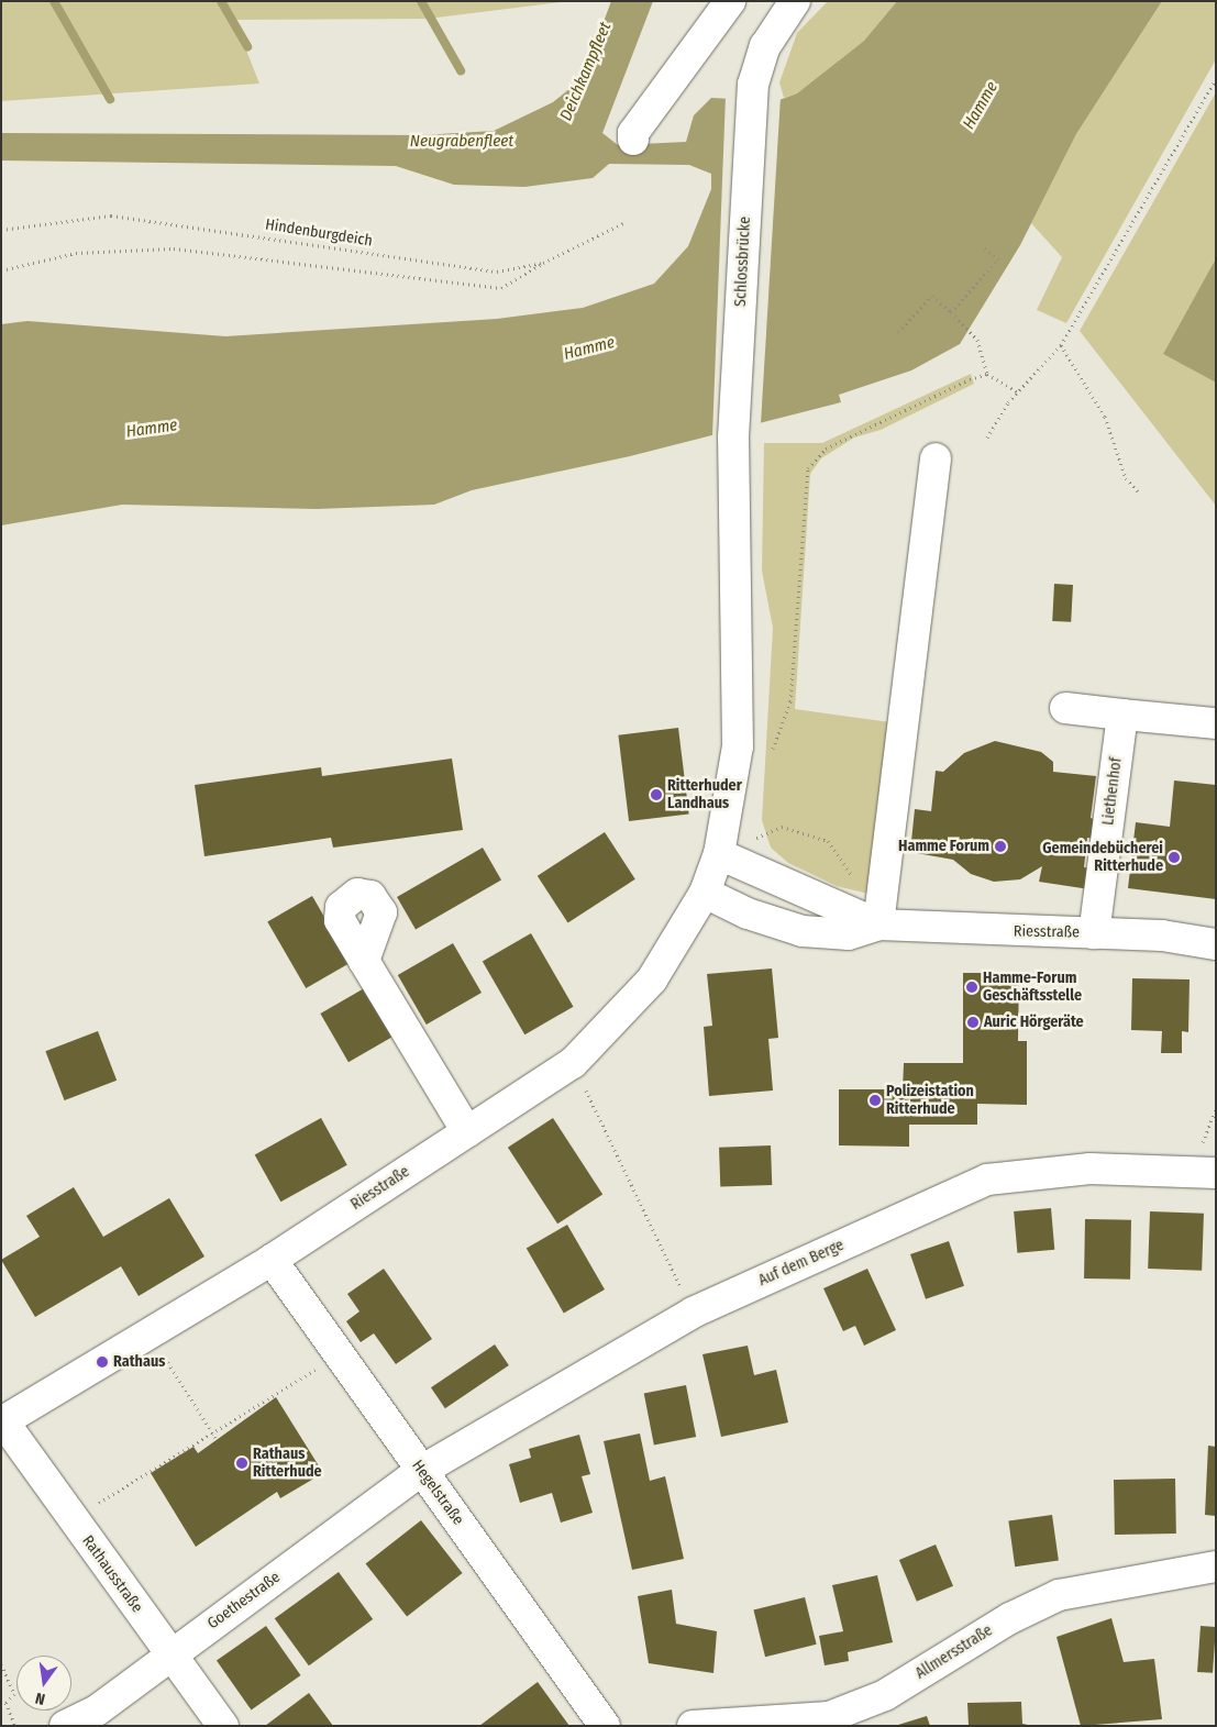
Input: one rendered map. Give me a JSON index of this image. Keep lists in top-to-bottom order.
{
  "streets": {
    "street": [
      "Schlossbrücke",
      "Liethenhof",
      "Riesstraße",
      "Auf dem Berge",
      "Hegelstraße",
      "Rathausstraße",
      "Goethestraße",
      "Allmersstraße"
    ],
    "path": ["Hindenburgdeich"]
  },
  "crossings": [
    ["Schlossbrücke", "Riesstraße"],
    ["Liethenhof", "Riesstraße"],
    ["Riesstraße", "Hegelstraße"],
    ["Riesstraße", "Rathausstraße"],
    ["Auf dem Berge", "Hegelstraße"],
    ["Auf dem Berge", "Goethestraße"],
    ["Hegelstraße", "Goethestraße"],
    ["Rathausstraße", "Goethestraße"]
  ],
  "water": ["Deichkampfleet", "Hamme", "Neugrabenfleet"],
  "places": [
    "Ritterhuder Landhaus",
    "Hamme Forum",
    "Gemeindebücherei Ritterhude",
    "Hamme-Forum Geschäftsstelle",
    "Auric Hörgeräte",
    "Polizeistation Ritterhude",
    "Rathaus",
    "Rathaus Ritterhude"
  ],
  "north": "bottom"
}
